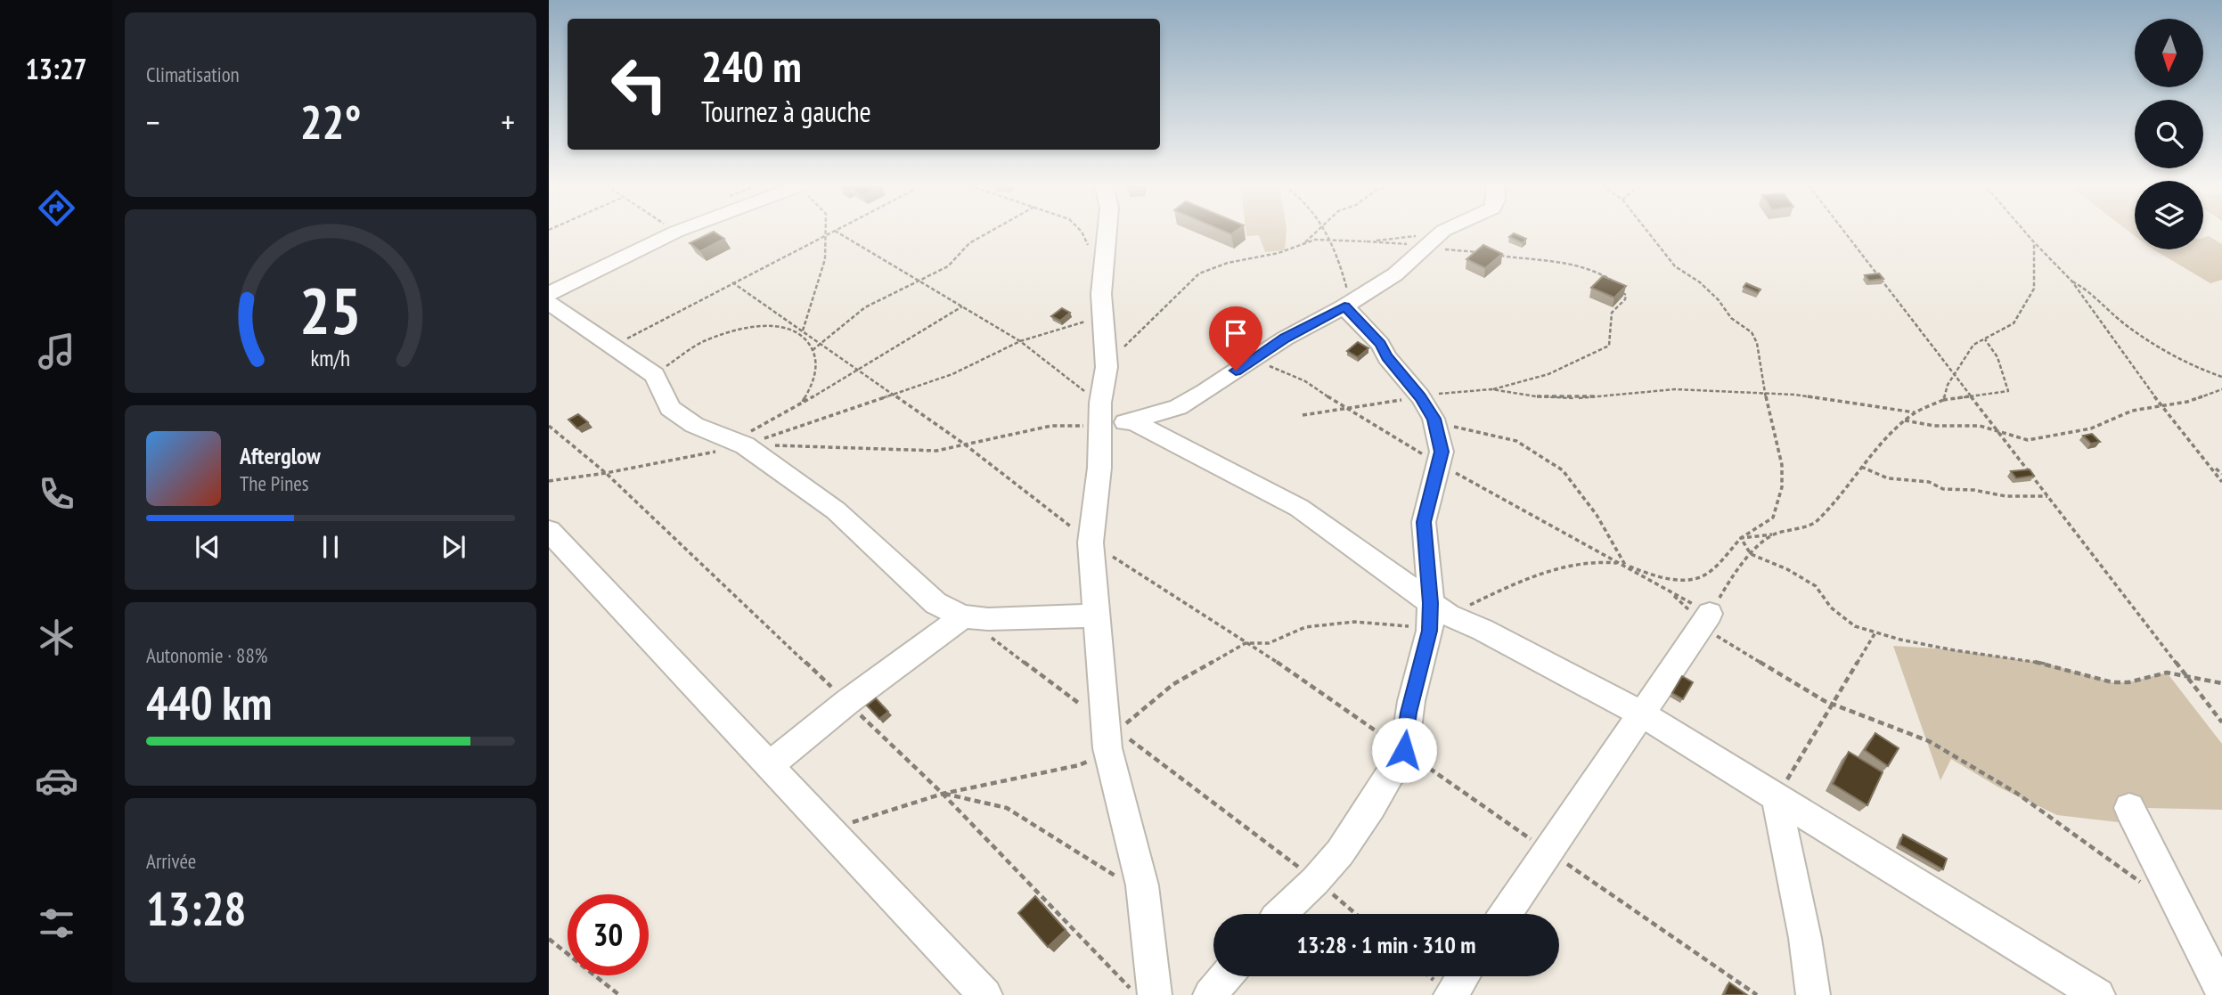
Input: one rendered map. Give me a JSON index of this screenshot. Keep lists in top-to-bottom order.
{
  "north": "bottom",
  "page": {
    "tabs": "13:27",
    "tile": [
      "Climatisation",
      ["Autonomie · 88%", "440 km"],
      ["Arrivée", "13:28"]
    ],
    "turn": ["240 m", "Tournez à gauche"],
    "heat": ["−", "22°", "+"],
    "song": ["Afterglow", "The Pines"],
    "limit": "30",
    "trip": "13:28 · 1 min · 310 m",
    "gauge": ["25", "km/h"]
  }
}
